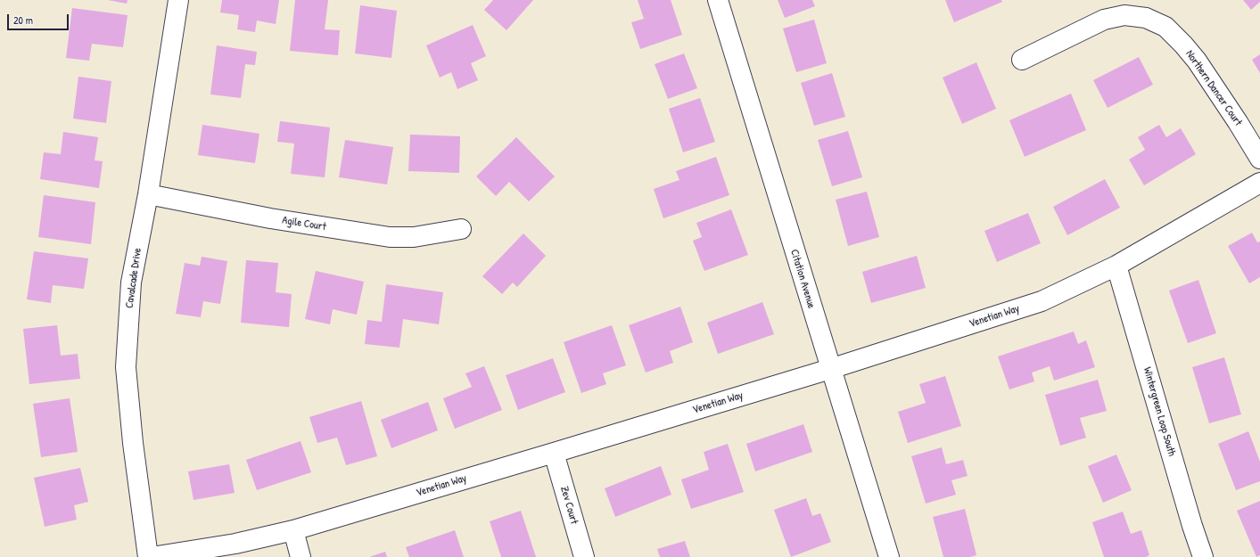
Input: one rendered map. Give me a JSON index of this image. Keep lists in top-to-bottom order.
{
  "streets": {
    "street": [
      "Northern Dancer Court",
      "Agile Court",
      "Cavalcade Drive",
      "Citation Avenue",
      "Venetian Way",
      "Wintergreen Loop South",
      "Zev Court"
    ]
  },
  "crossings": [
    ["Agile Court", "Cavalcade Drive"],
    ["Citation Avenue", "Venetian Way"],
    ["Venetian Way", "Wintergreen Loop South"],
    ["Venetian Way", "Zev Court"]
  ],
  "scale_bar": "20 m"
}
